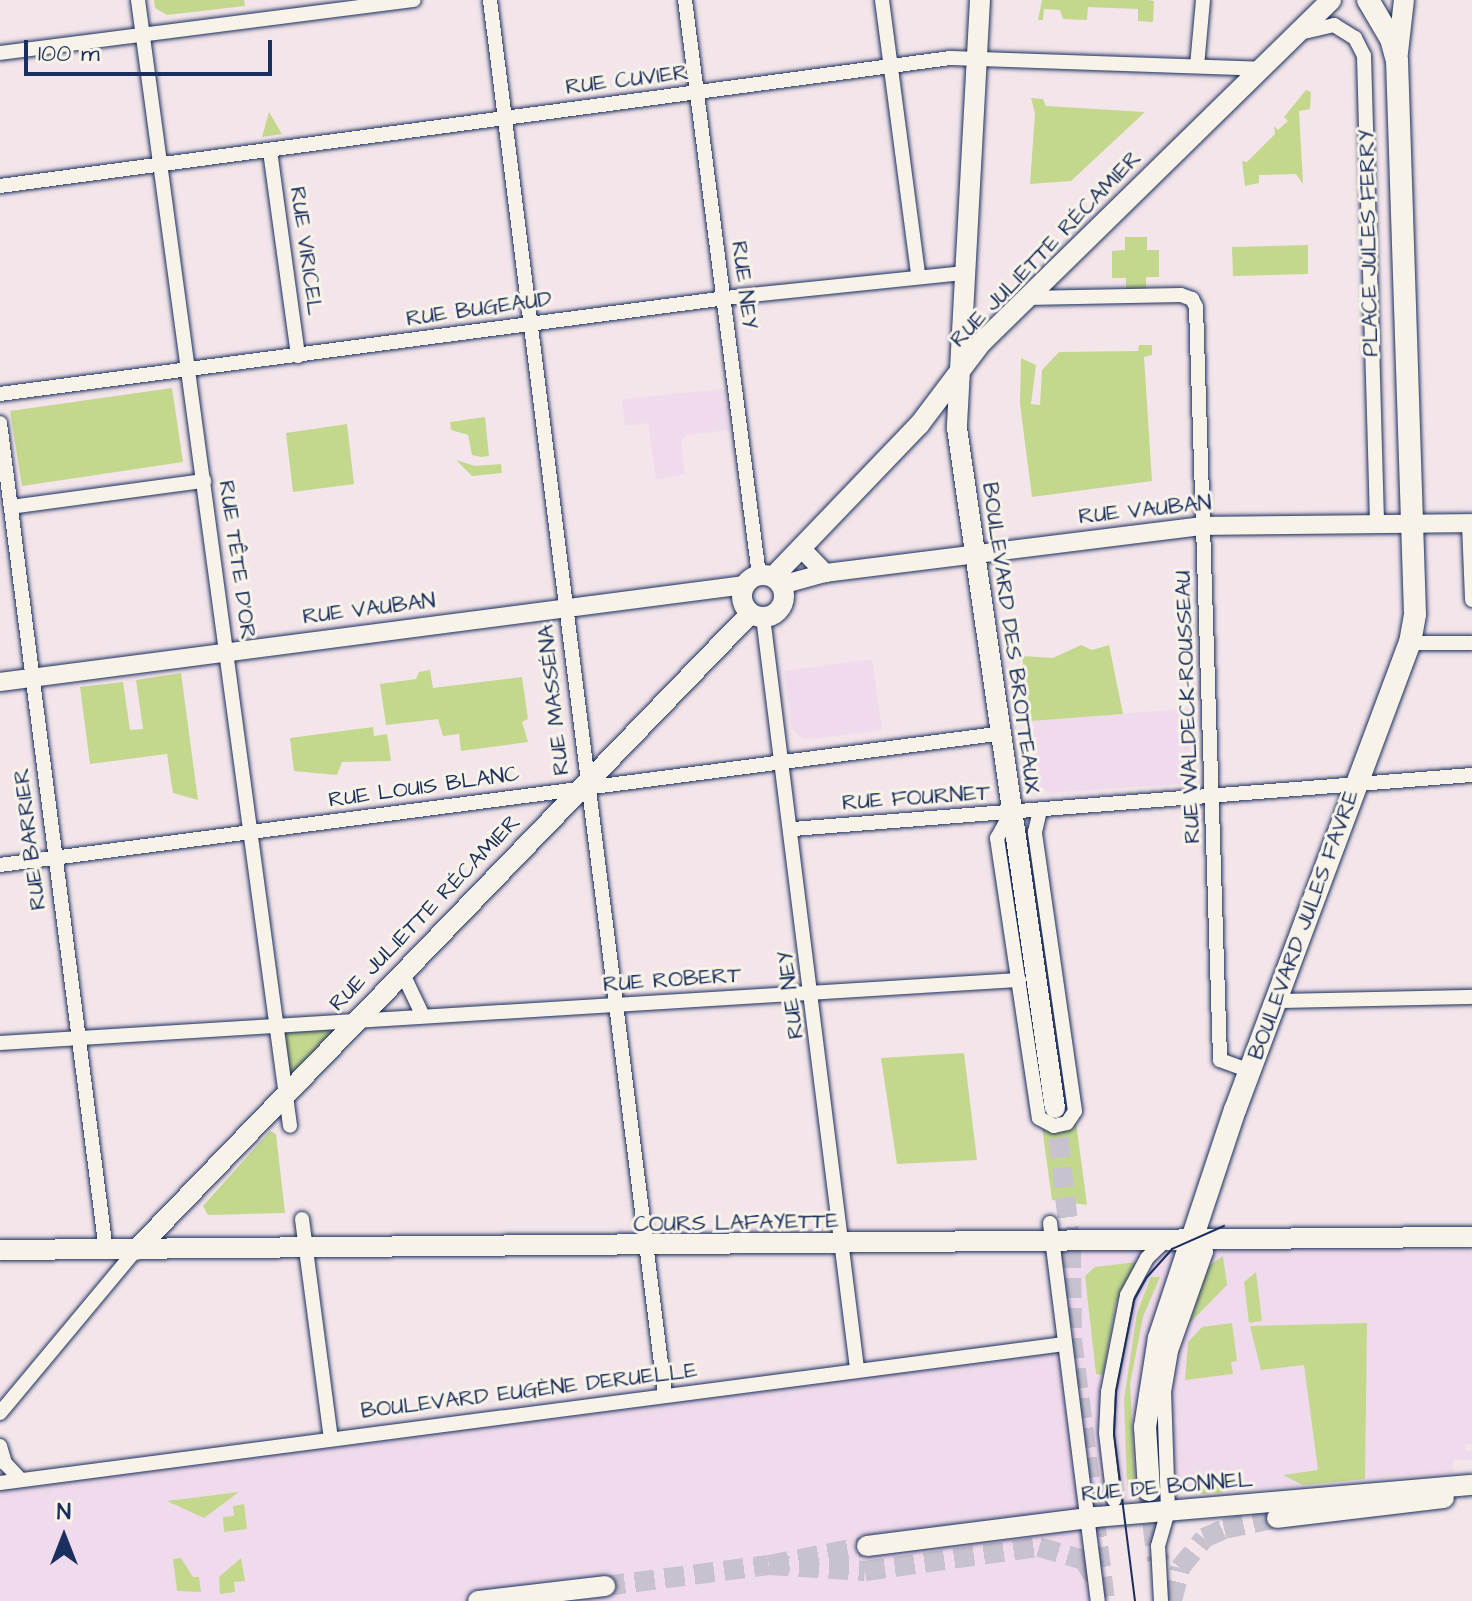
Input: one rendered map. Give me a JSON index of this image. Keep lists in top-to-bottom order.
{
  "streets": {
    "main road": [
      "PLACE JULES FERRY",
      "RUE JULIETTE RÉCAMIER",
      "BOULEVARD DES BROTTEAUX",
      "BOULEVARD JULES FAVRE",
      "COURS LAFAYETTE",
      "RUE DE BONNEL"
    ],
    "street": [
      "RUE CUVIER",
      "RUE VIRICEL",
      "RUE NEY",
      "RUE BUGEAUD",
      "RUE VAUBAN",
      "RUE TÊTE D'OR",
      "RUE MASSÉNA",
      "RUE WALDECK-ROUSSEAU",
      "RUE LOUIS BLANC",
      "RUE FOURNET",
      "RUE BARRIER",
      "RUE ROBERT",
      "BOULEVARD EUGÈNE DERUELLE"
    ]
  },
  "crossings": [
    ["RUE CUVIER", "RUE JULIETTE RÉCAMIER"],
    ["RUE CUVIER", "RUE VIRICEL"],
    ["RUE CUVIER", "RUE NEY"],
    ["RUE CUVIER", "RUE TÊTE D'OR"],
    ["RUE CUVIER", "BOULEVARD DES BROTTEAUX"],
    ["RUE CUVIER", "RUE MASSÉNA"],
    ["PLACE JULES FERRY", "RUE JULIETTE RÉCAMIER"],
    ["PLACE JULES FERRY", "RUE VAUBAN"],
    ["PLACE JULES FERRY", "BOULEVARD JULES FAVRE"],
    ["RUE JULIETTE RÉCAMIER", "RUE NEY"],
    ["RUE JULIETTE RÉCAMIER", "RUE VAUBAN"],
    ["RUE JULIETTE RÉCAMIER", "RUE TÊTE D'OR"],
    ["RUE JULIETTE RÉCAMIER", "BOULEVARD DES BROTTEAUX"],
    ["RUE JULIETTE RÉCAMIER", "RUE MASSÉNA"],
    ["RUE JULIETTE RÉCAMIER", "RUE WALDECK-ROUSSEAU"],
    ["RUE JULIETTE RÉCAMIER", "RUE LOUIS BLANC"],
    ["RUE JULIETTE RÉCAMIER", "RUE ROBERT"],
    ["RUE JULIETTE RÉCAMIER", "COURS LAFAYETTE"],
    ["RUE VIRICEL", "RUE BUGEAUD"],
    ["RUE NEY", "RUE BUGEAUD"],
    ["RUE NEY", "RUE VAUBAN"],
    ["RUE NEY", "RUE LOUIS BLANC"],
    ["RUE NEY", "RUE FOURNET"],
    ["RUE NEY", "RUE ROBERT"],
    ["RUE NEY", "COURS LAFAYETTE"],
    ["RUE NEY", "BOULEVARD EUGÈNE DERUELLE"],
    ["RUE BUGEAUD", "RUE TÊTE D'OR"],
    ["RUE BUGEAUD", "BOULEVARD DES BROTTEAUX"],
    ["RUE BUGEAUD", "RUE MASSÉNA"],
    ["RUE VAUBAN", "RUE TÊTE D'OR"],
    ["RUE VAUBAN", "BOULEVARD DES BROTTEAUX"],
    ["RUE VAUBAN", "RUE MASSÉNA"],
    ["RUE VAUBAN", "RUE WALDECK-ROUSSEAU"],
    ["RUE VAUBAN", "RUE BARRIER"],
    ["RUE TÊTE D'OR", "RUE LOUIS BLANC"],
    ["RUE TÊTE D'OR", "RUE ROBERT"],
    ["BOULEVARD DES BROTTEAUX", "RUE LOUIS BLANC"],
    ["BOULEVARD DES BROTTEAUX", "RUE FOURNET"],
    ["BOULEVARD DES BROTTEAUX", "RUE ROBERT"],
    ["RUE MASSÉNA", "RUE LOUIS BLANC"],
    ["RUE MASSÉNA", "RUE ROBERT"],
    ["RUE MASSÉNA", "COURS LAFAYETTE"],
    ["RUE MASSÉNA", "BOULEVARD EUGÈNE DERUELLE"],
    ["RUE WALDECK-ROUSSEAU", "RUE FOURNET"],
    ["RUE WALDECK-ROUSSEAU", "BOULEVARD JULES FAVRE"],
    ["RUE LOUIS BLANC", "RUE BARRIER"],
    ["RUE FOURNET", "BOULEVARD JULES FAVRE"],
    ["RUE BARRIER", "RUE ROBERT"],
    ["RUE BARRIER", "COURS LAFAYETTE"],
    ["BOULEVARD JULES FAVRE", "COURS LAFAYETTE"]
  ],
  "scale_bar": "100 m",
  "north": "top"
}
